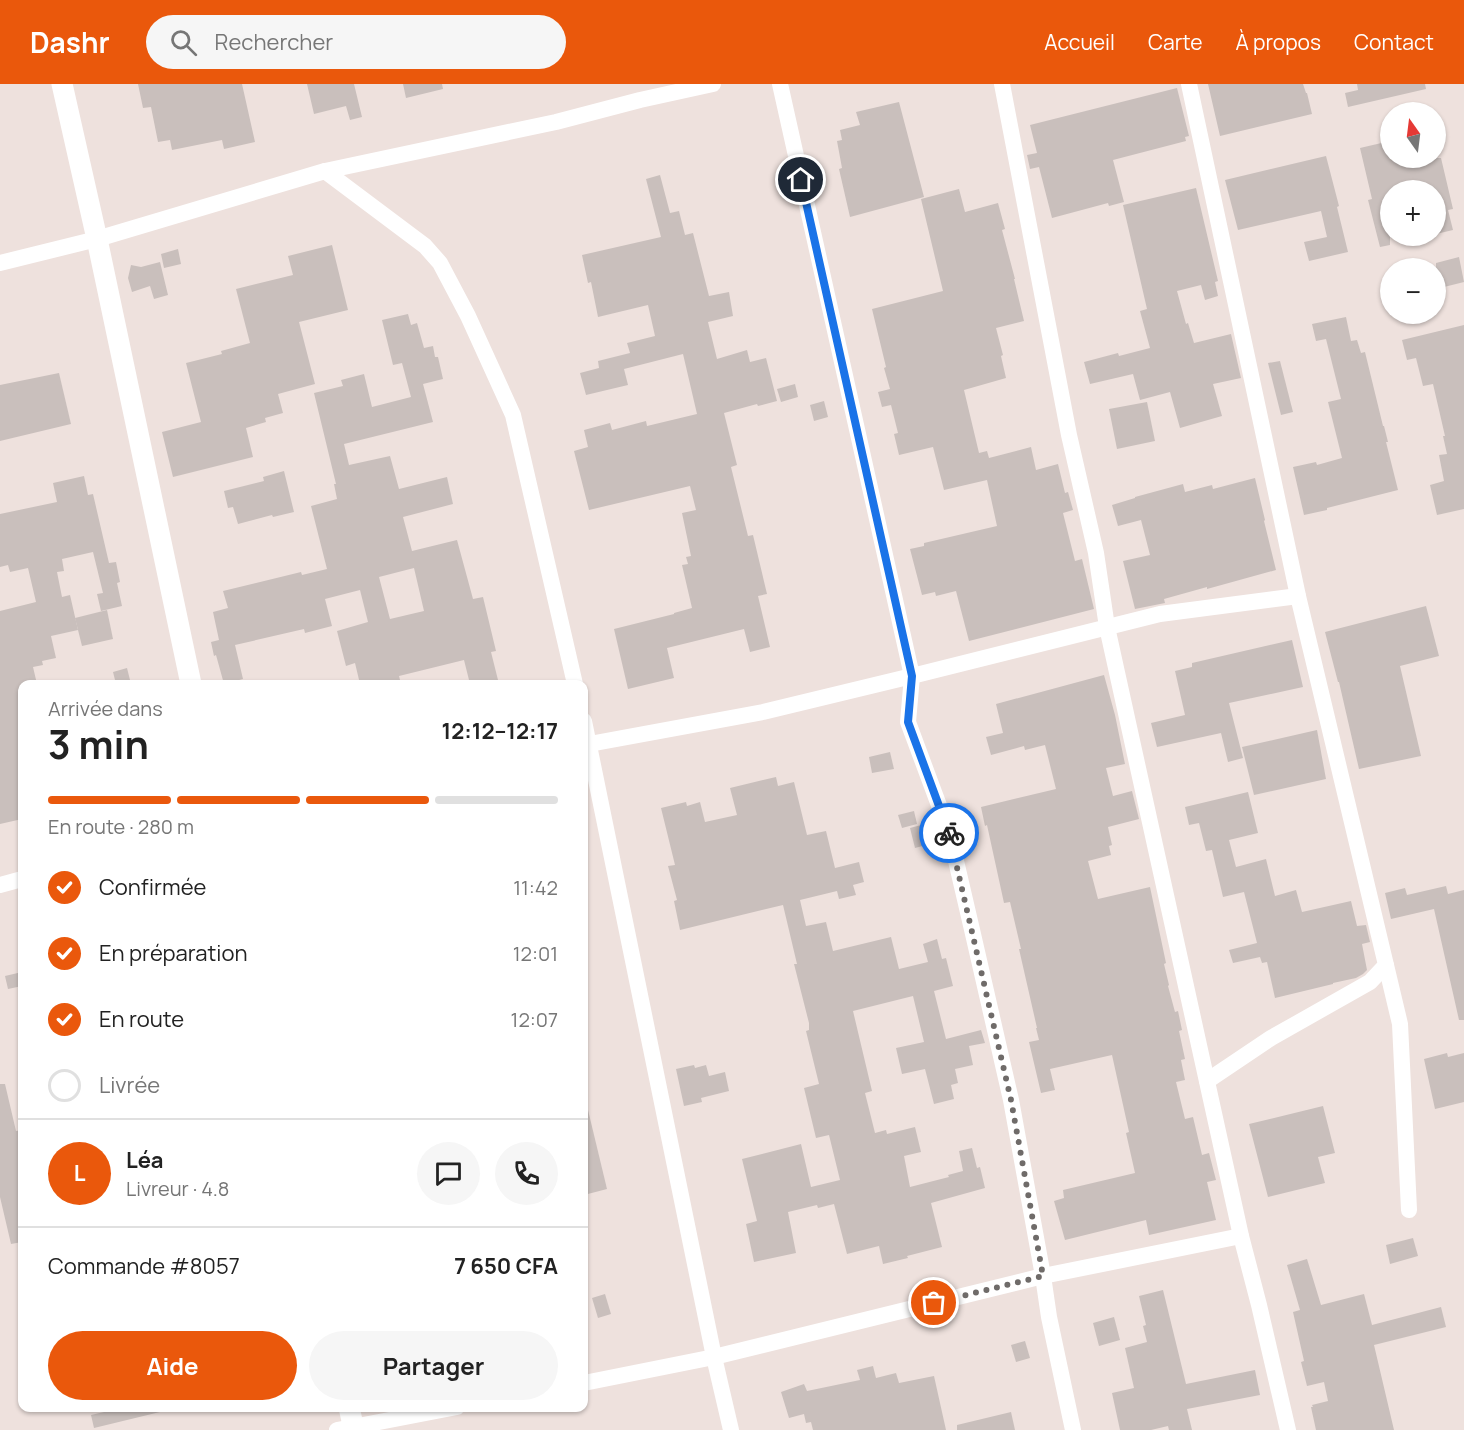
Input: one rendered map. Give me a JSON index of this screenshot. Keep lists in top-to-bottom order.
{
  "north": "top",
  "page": {
    "header": "Dashr",
    "search": "Rechercher",
    "nav": [
      "Accueil",
      "Carte",
      "À propos",
      "Contact"
    ],
    "map_buttons": ["+", "−"],
    "heading": ["3 min", "Arrivée dans", "12:12–12:17"],
    "panel": [
      "Léa",
      "Livreur · 4.8",
      "Commande #8057",
      "7 650 CFA"
    ],
    "bar": "En route · 280 m",
    "list": [
      ["Confirmée", "11:42"],
      ["En préparation", "12:01"],
      ["En route", "12:07"],
      "Livrée"
    ],
    "round": "L",
    "buttons": ["Aide", "Partager"]
  }
}
